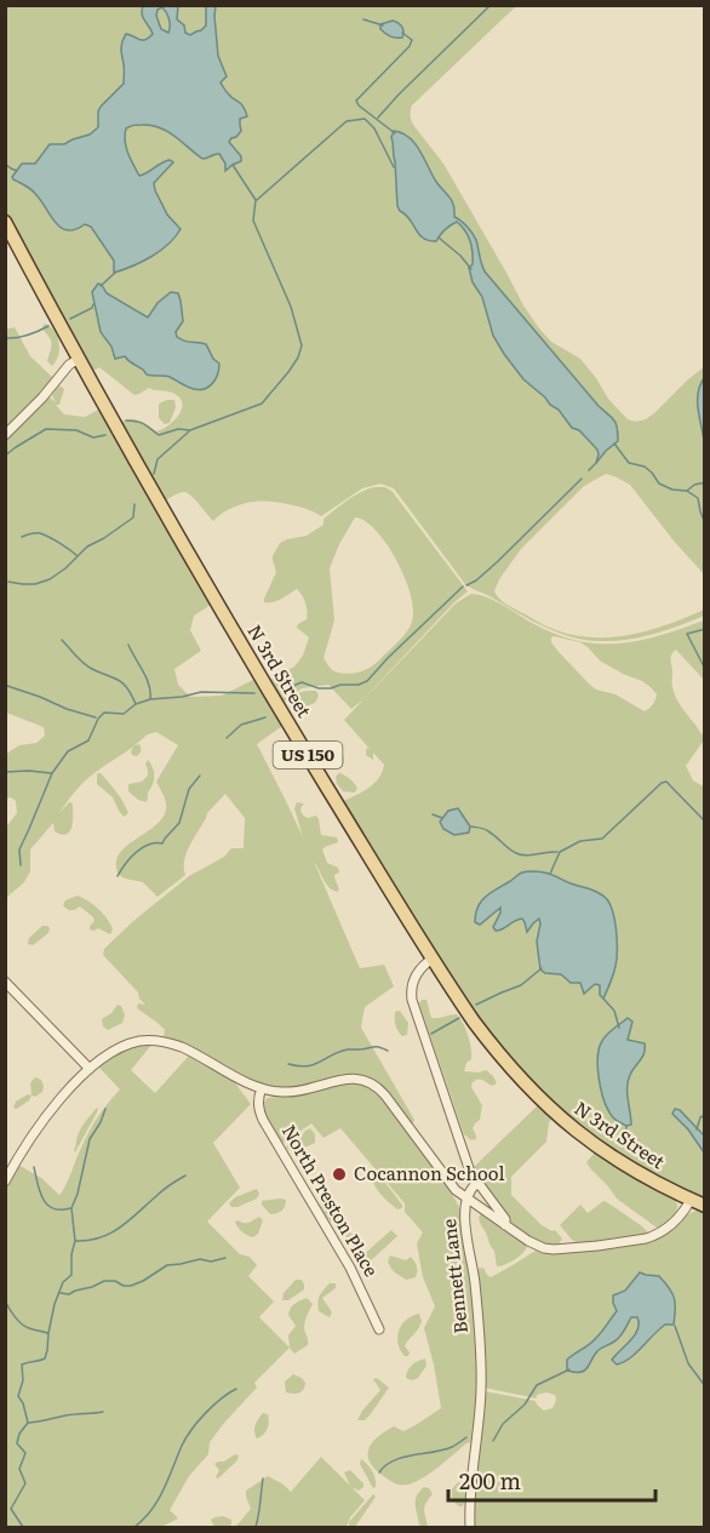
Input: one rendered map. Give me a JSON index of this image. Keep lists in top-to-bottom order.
{
  "streets": {
    "main road": ["N 3rd Street", "US 150"],
    "street": ["North Preston Place", "Bennett Lane"]
  },
  "places": ["Cocannon School"],
  "scale_bar": "200 m"
}
